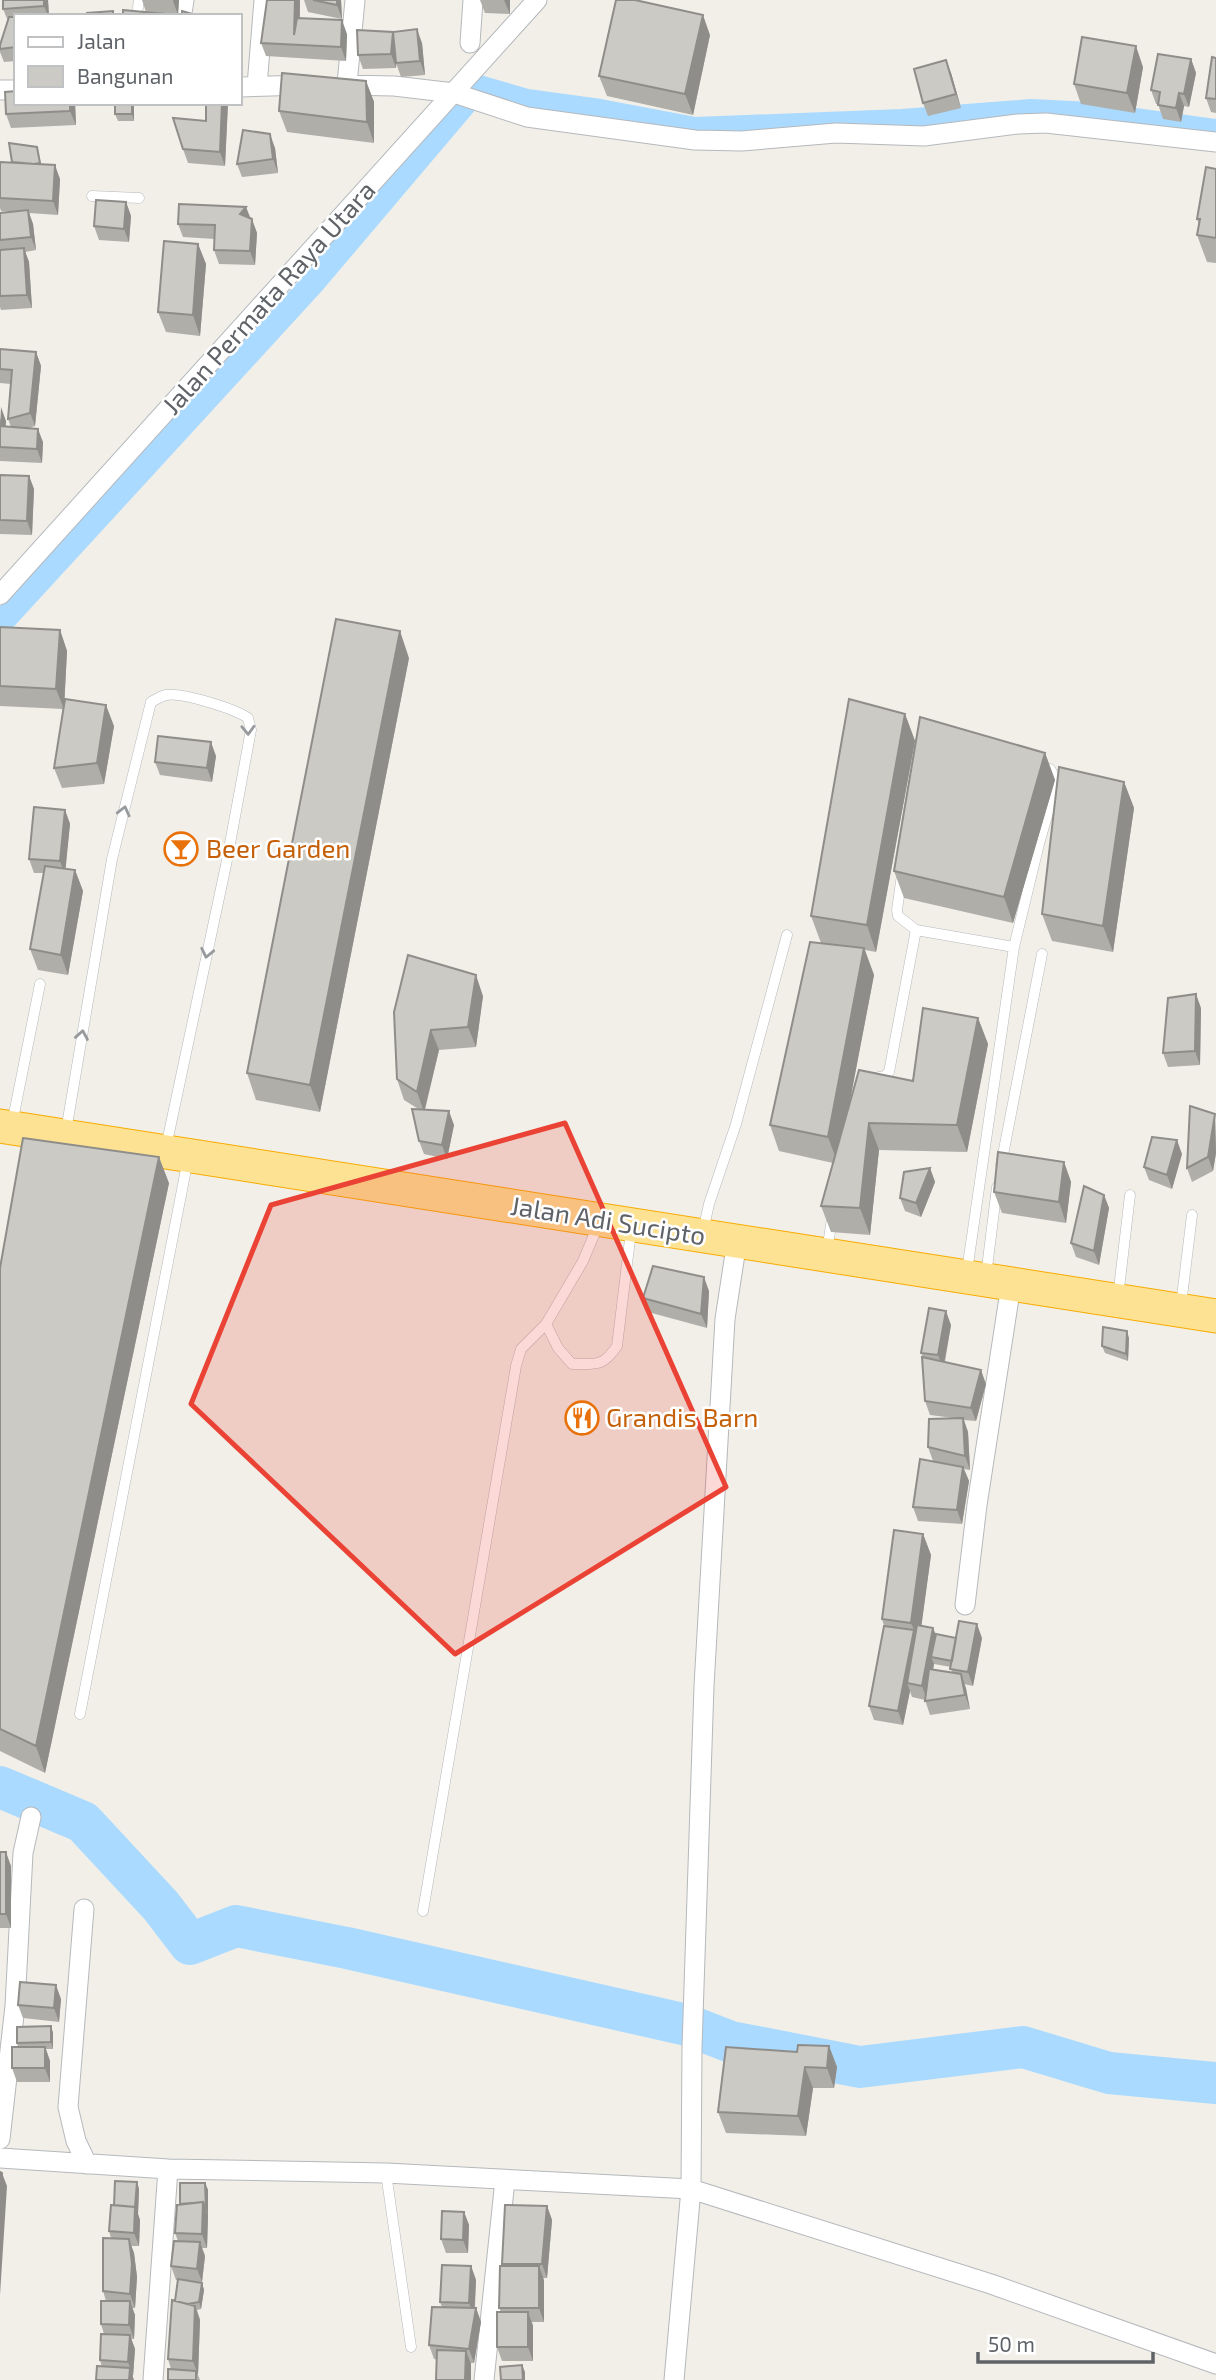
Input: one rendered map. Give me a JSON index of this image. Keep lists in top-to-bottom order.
{
  "streets": {
    "highway": ["Jalan Adi Sucipto"],
    "street": ["Jalan Permata Raya Utara"]
  },
  "places": {
    "bar": ["Beer Garden"],
    "restaurant": ["Grandis Barn"]
  },
  "legend": ["Jalan", "Bangunan"],
  "scale_bar": "50 m"
}
